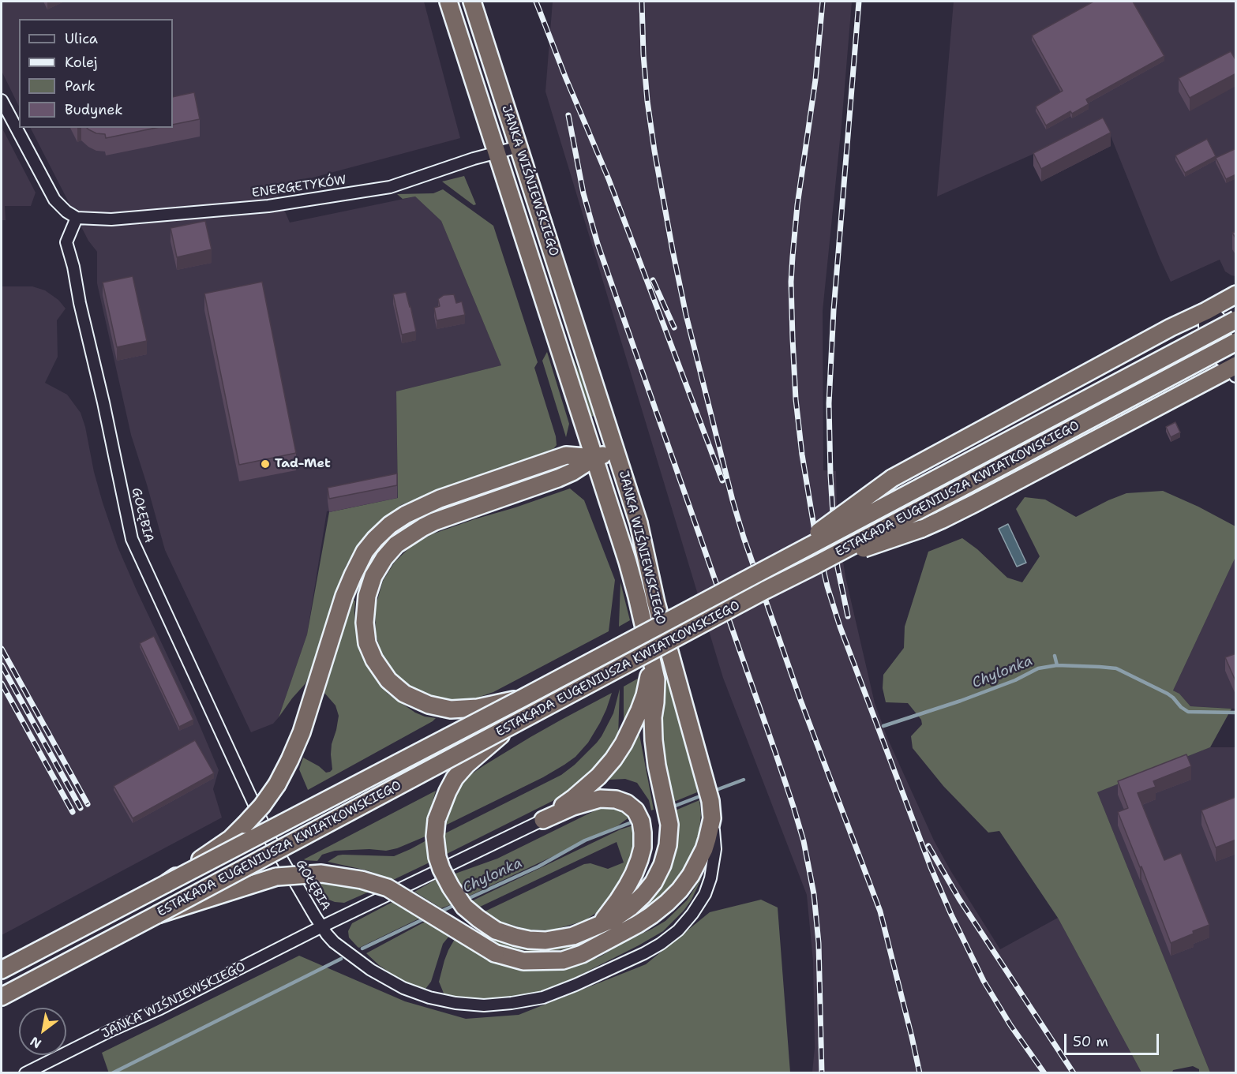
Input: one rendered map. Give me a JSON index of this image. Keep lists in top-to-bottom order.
{
  "streets": {
    "highway": ["JANKA WIŚNIEWSKIEGO", "ESTAKADA EUGENIUSZA KWIATKOWSKIEGO"],
    "street": ["ENERGETYKÓW", "GOŁĘBIA"]
  },
  "crossings": [
    ["JANKA WIŚNIEWSKIEGO", "ENERGETYKÓW"],
    ["JANKA WIŚNIEWSKIEGO", "ESTAKADA EUGENIUSZA KWIATKOWSKIEGO"],
    ["JANKA WIŚNIEWSKIEGO", "GOŁĘBIA"],
    ["ENERGETYKÓW", "GOŁĘBIA"]
  ],
  "water": ["Chylonka"],
  "places": ["Tad-Met"],
  "legend": [
    "Ulica",
    "Kolej",
    "Park",
    "Budynek"
  ],
  "scale_bar": "50 m",
  "north": "bottom left"
}
